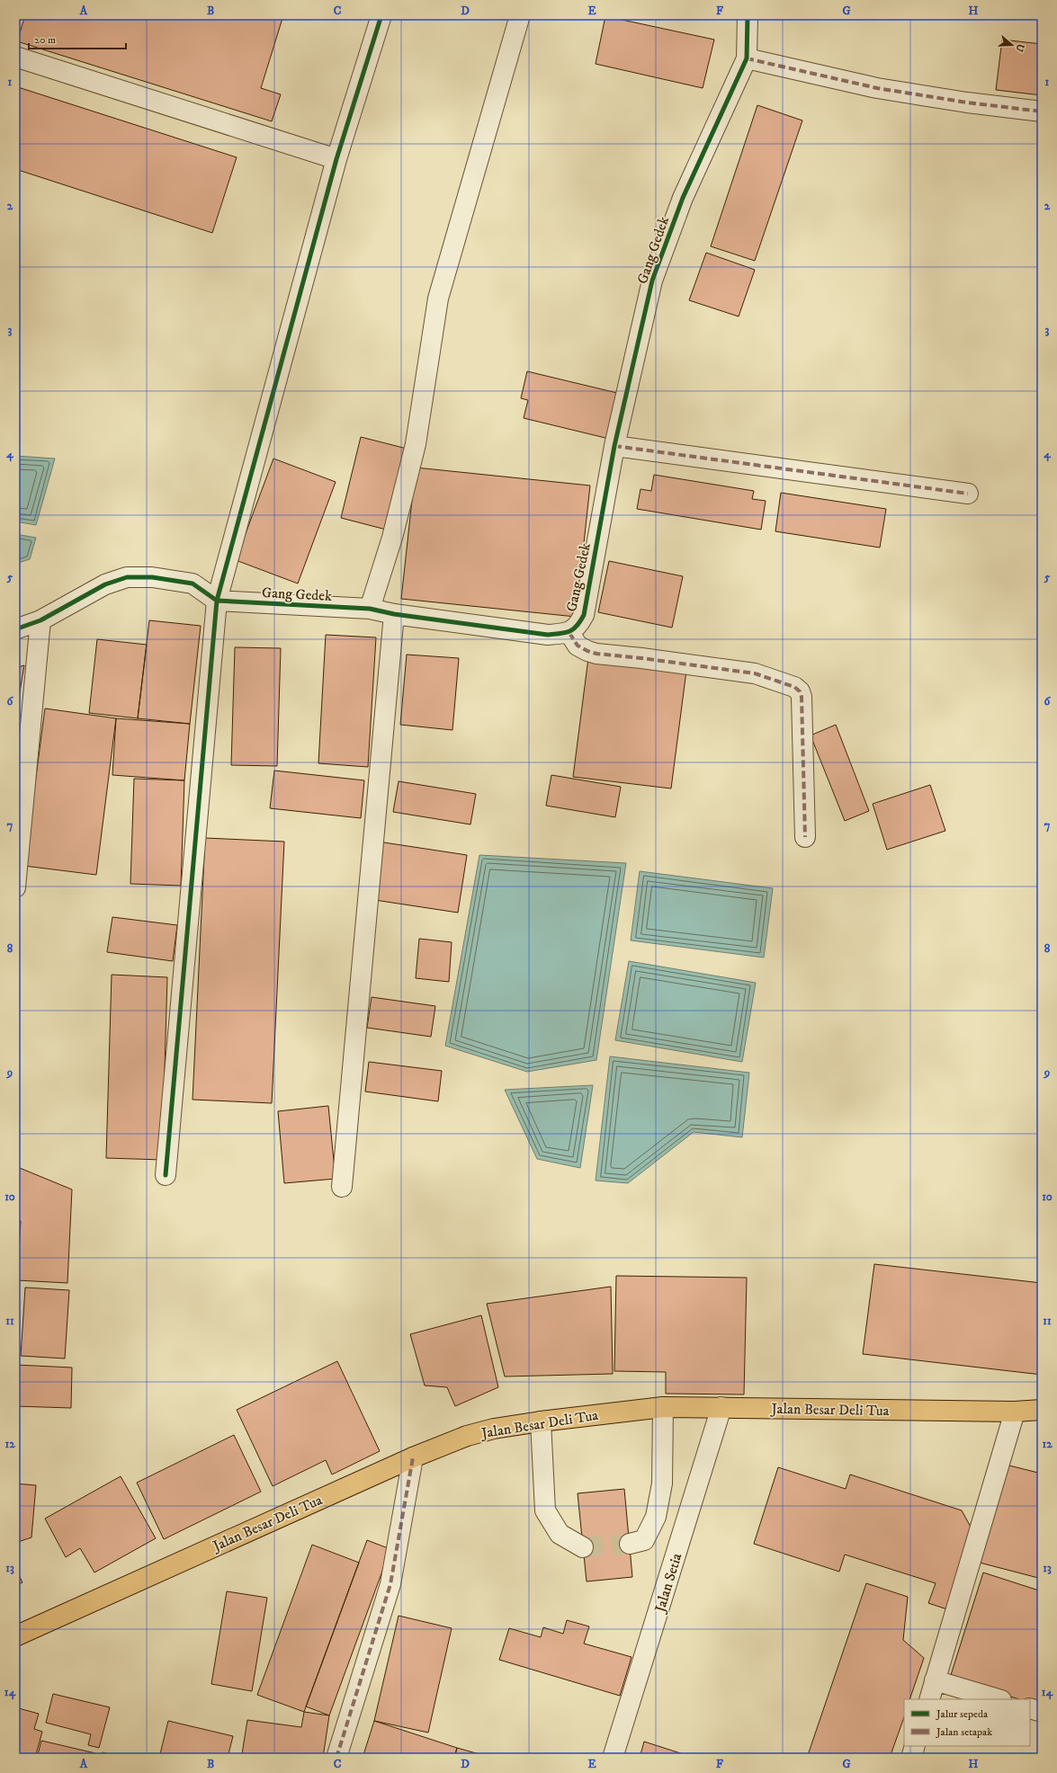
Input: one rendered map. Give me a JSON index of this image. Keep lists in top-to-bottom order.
{
  "streets": {
    "main road": ["Jalan Besar Deli Tua"],
    "street": ["Gang Gedek", "Jalan Setia"]
  },
  "crossings": [
    ["Jalan Besar Deli Tua", "Jalan Setia"]
  ],
  "legend": ["Jalur sepeda", "Jalan setapak"],
  "scale_bar": "20 m",
  "north": "right",
  "grid": {
    "columns": [
      "A",
      "B",
      "C",
      "D",
      "E",
      "F",
      "G",
      "H"
    ],
    "rows": [
      "1",
      "2",
      "3",
      "4",
      "5",
      "6",
      "7",
      "8",
      "9",
      "10",
      "11",
      "12",
      "13",
      "14"
    ]
  }
}
